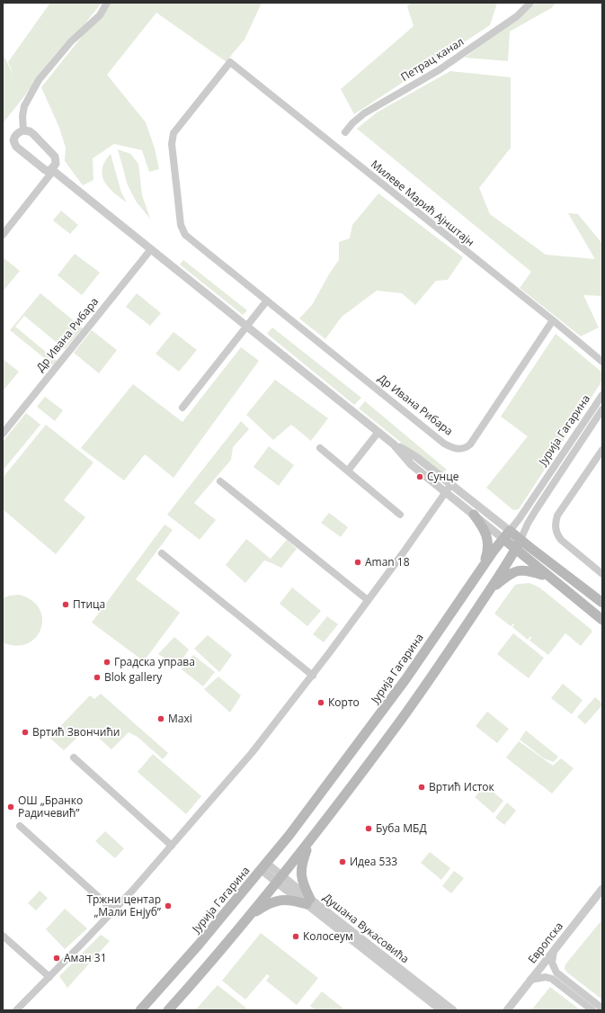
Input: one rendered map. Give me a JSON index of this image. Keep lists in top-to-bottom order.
{
  "streets": {
    "main road": ["Јурија Гагарина"],
    "street": [
      "Петрац канал",
      "Милеве Марић Ајнштајн",
      "Др Ивана Рибара",
      "Душана Вукасовића",
      "Европска"
    ]
  },
  "crossings": [
    ["Милеве Марић Ајнштајн", "Др Ивана Рибара"],
    ["Јурија Гагарина", "Душана Вукасовића"]
  ],
  "places": [
    "Сунце",
    "Aman 18",
    "Птица",
    "Градска управа",
    "Blok gallery",
    "Корто",
    "Maxi",
    "Вртић Звончићи",
    "Вртић Исток",
    "ОШ „Бранко Радичевић”",
    "Буба МБД",
    "Идеа 533",
    "Тржни центар „Мали Енјуб”",
    "Колосеум",
    "Аман 31"
  ]
}
